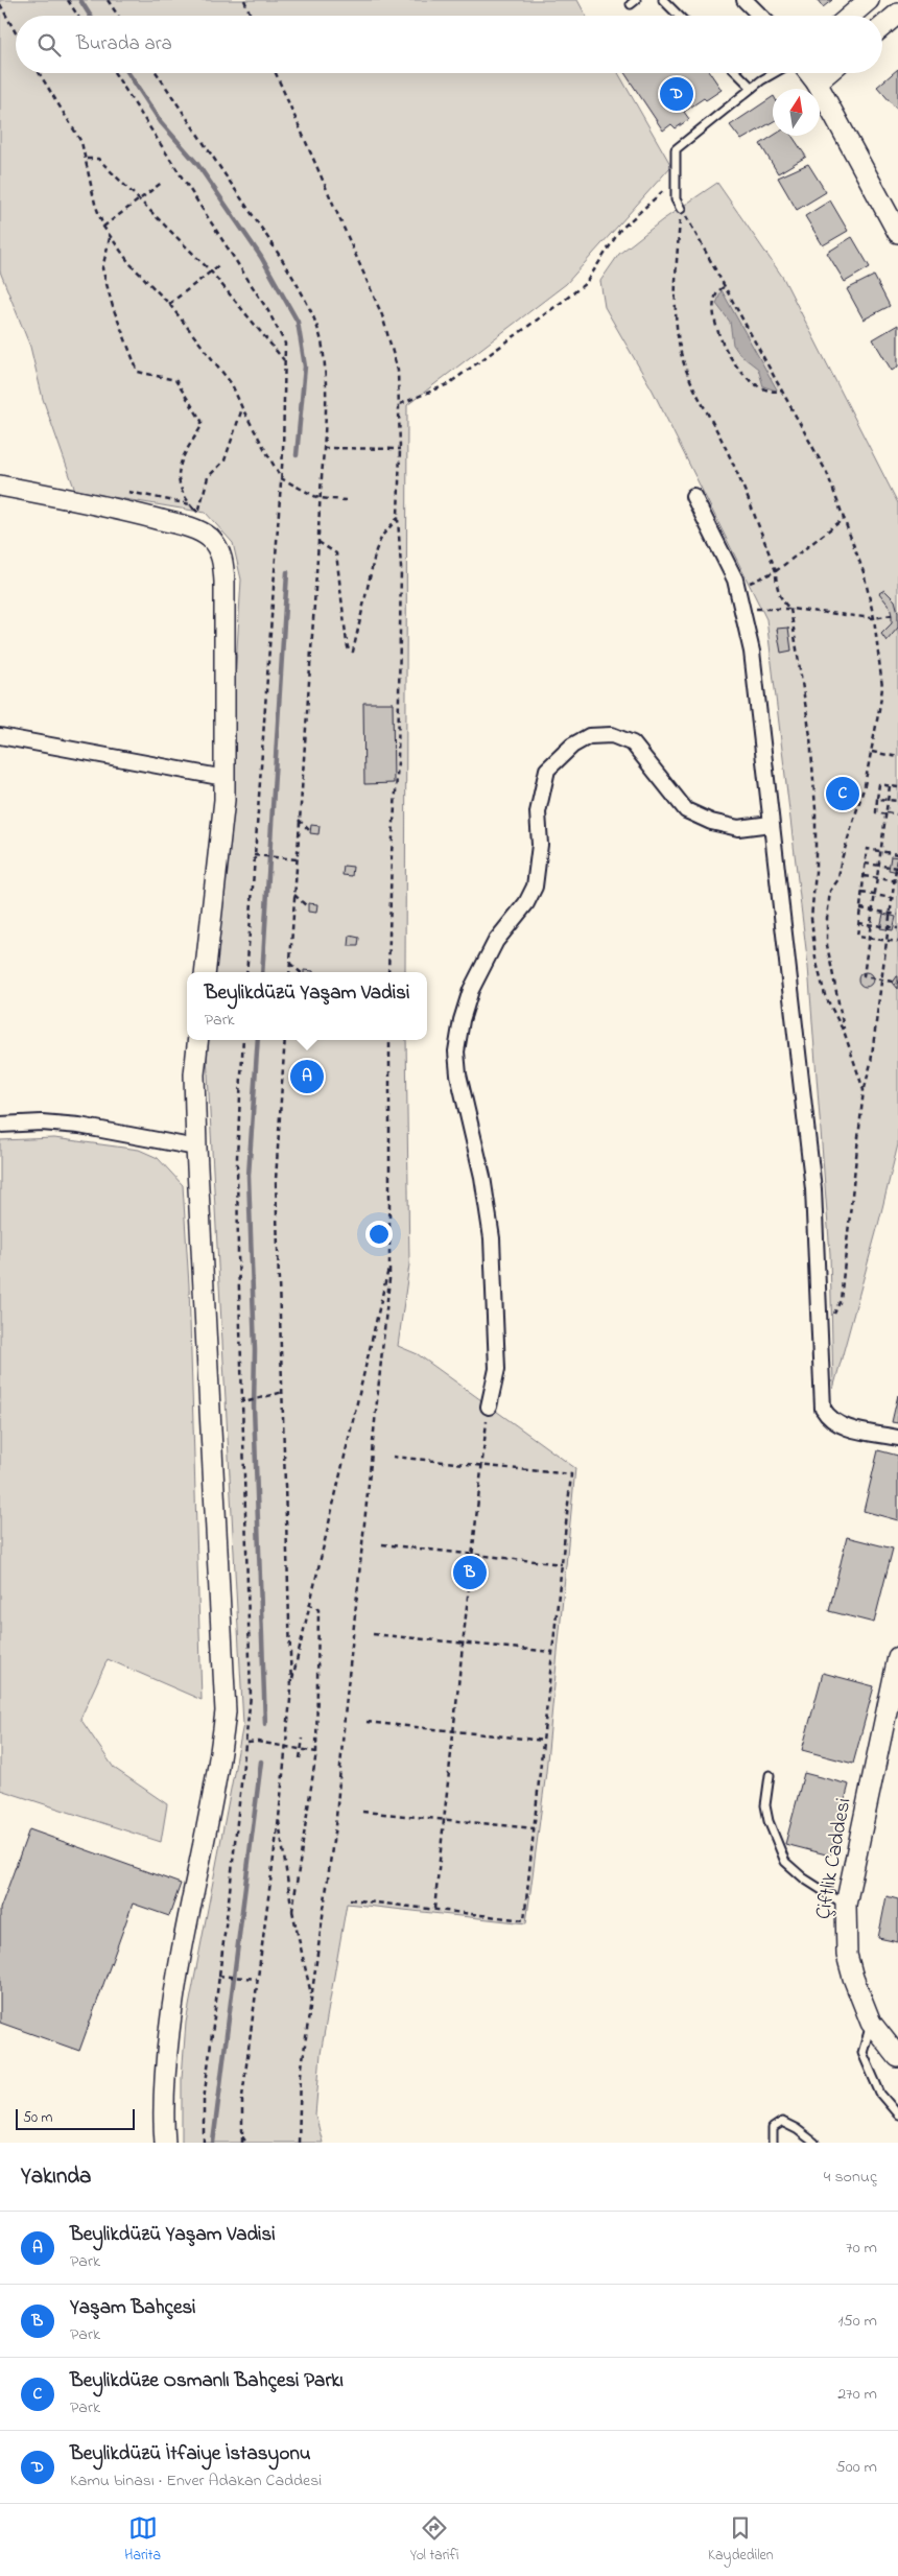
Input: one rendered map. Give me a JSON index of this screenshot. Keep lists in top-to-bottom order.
{
  "streets": {
    "street": ["Çiftlik Caddesi"]
  },
  "scale_bar": "50 m",
  "north": "top",
  "page": {
    "search": "Burada ara",
    "pins": [
      "D",
      "C",
      "A",
      "B"
    ],
    "popup": ["Beylikdüzü Yaşam Vadisi", "Park"],
    "scale": "50 m",
    "heading": ["Yakında", "4 sonuç"],
    "list": [
      {
        "mark": "A",
        "name": "Beylikdüzü Yaşam Vadisi",
        "note": "Park",
        "value": "70 m"
      },
      {
        "mark": "B",
        "name": "Yaşam Bahçesi",
        "note": "Park",
        "value": "150 m"
      },
      {
        "mark": "C",
        "name": "Beylikdüze Osmanlı Bahçesi Parkı",
        "note": "Park",
        "value": "270 m"
      },
      {
        "mark": "D",
        "name": "Beylikdüzü İtfaiye İstasyonu",
        "note": "Kamu binası · Enver Adakan Caddesi",
        "value": "500 m"
      }
    ],
    "nav": ["Harita", "Yol tarifi", "Kaydedilen"]
  }
}
